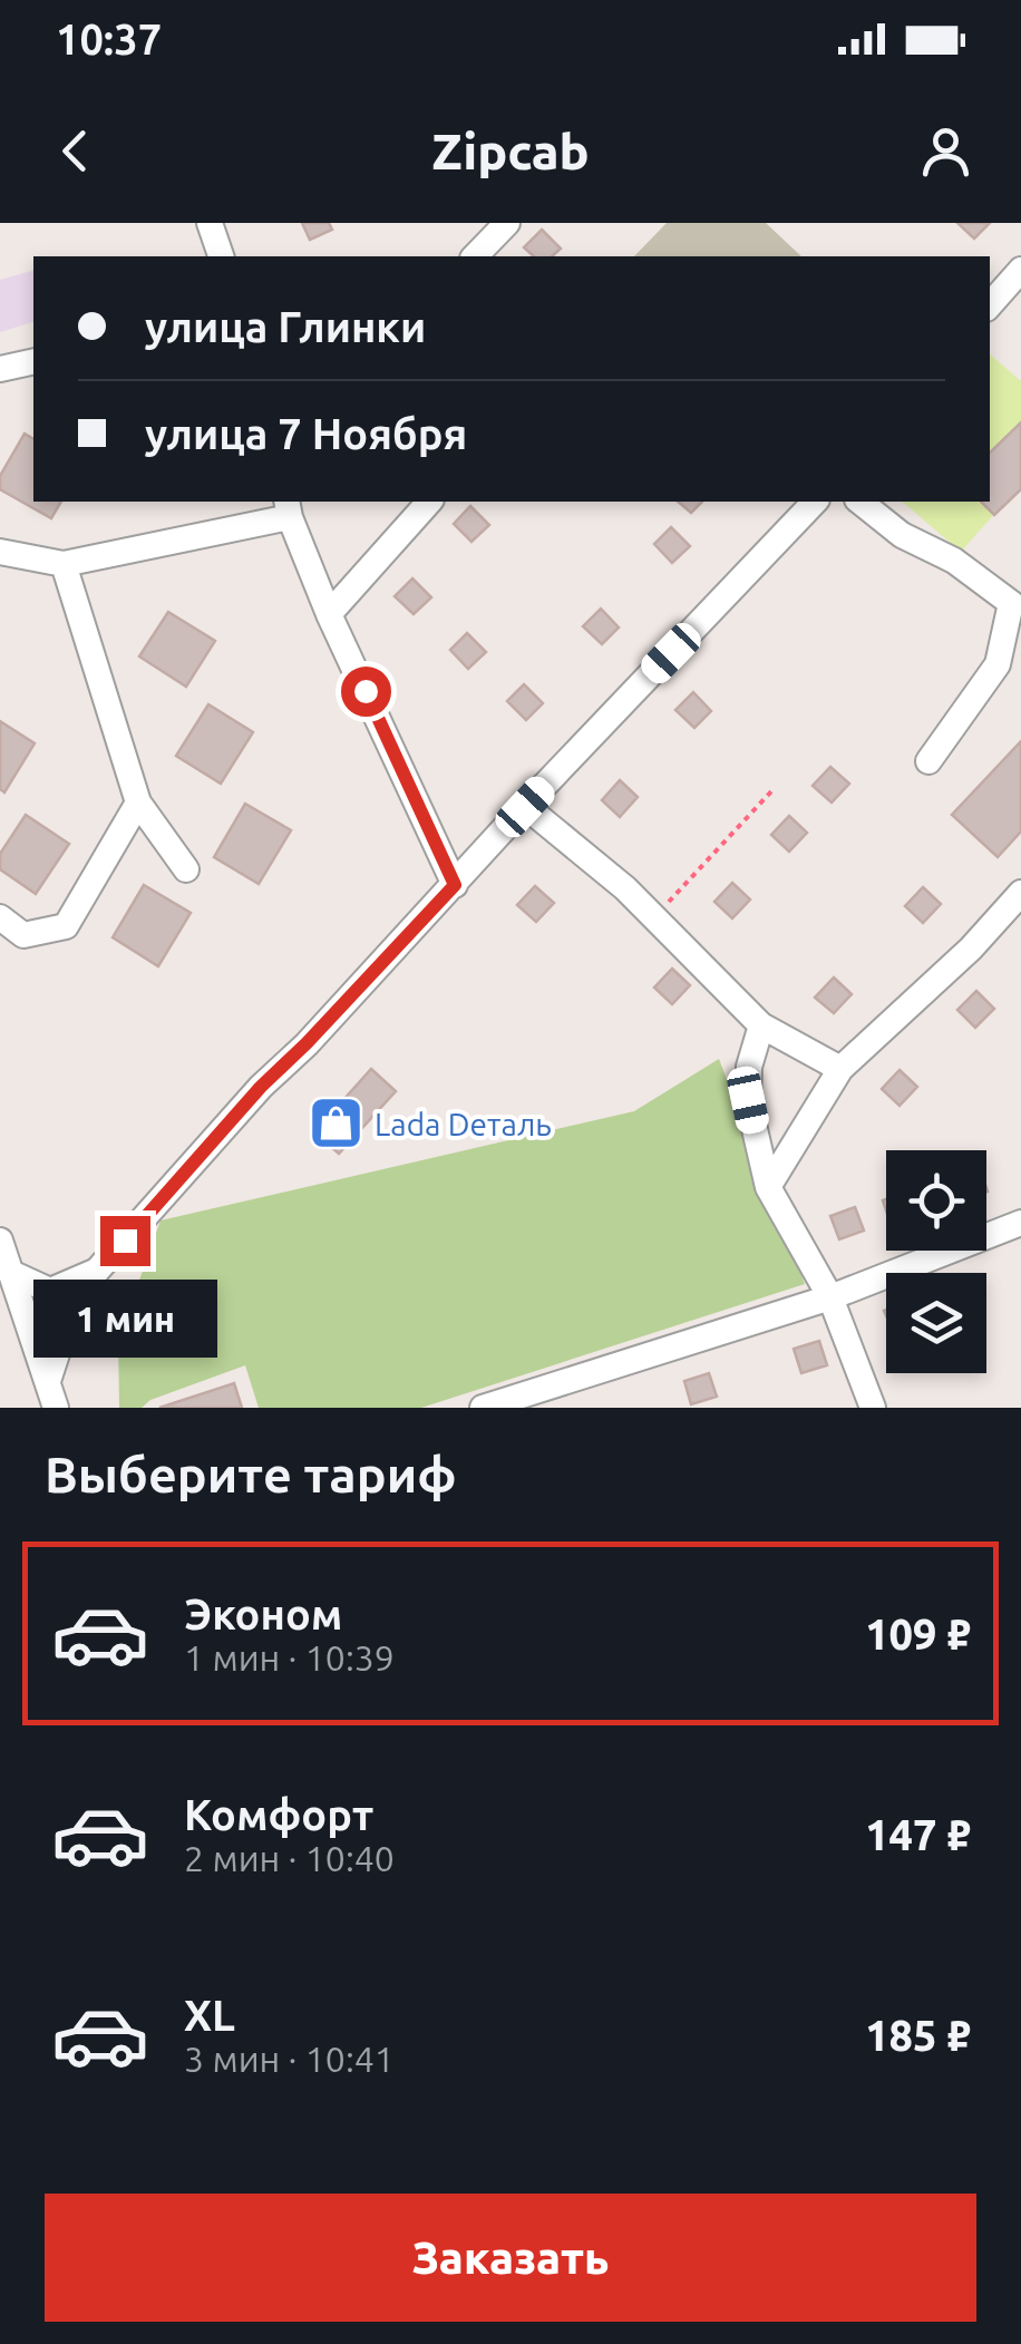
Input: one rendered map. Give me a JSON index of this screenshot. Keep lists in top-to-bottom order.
{
  "places": {
    "shop": ["Lada Dеталь"]
  },
  "page": {
    "status": "10:37",
    "header": "Zipcab",
    "banner": ["улица Глинки", "улица 7 Ноября"],
    "bubble": "1 мин",
    "heading": "Выберите тариф",
    "list": [
      {
        "name": "Эконом",
        "note": "1 мин · 10:39",
        "value": "109 ₽"
      },
      {
        "name": "Комфорт",
        "note": "2 мин · 10:40",
        "value": "147 ₽"
      },
      {
        "name": "XL",
        "note": "3 мин · 10:41",
        "value": "185 ₽"
      }
    ],
    "buttons": "Заказать"
  }
}
